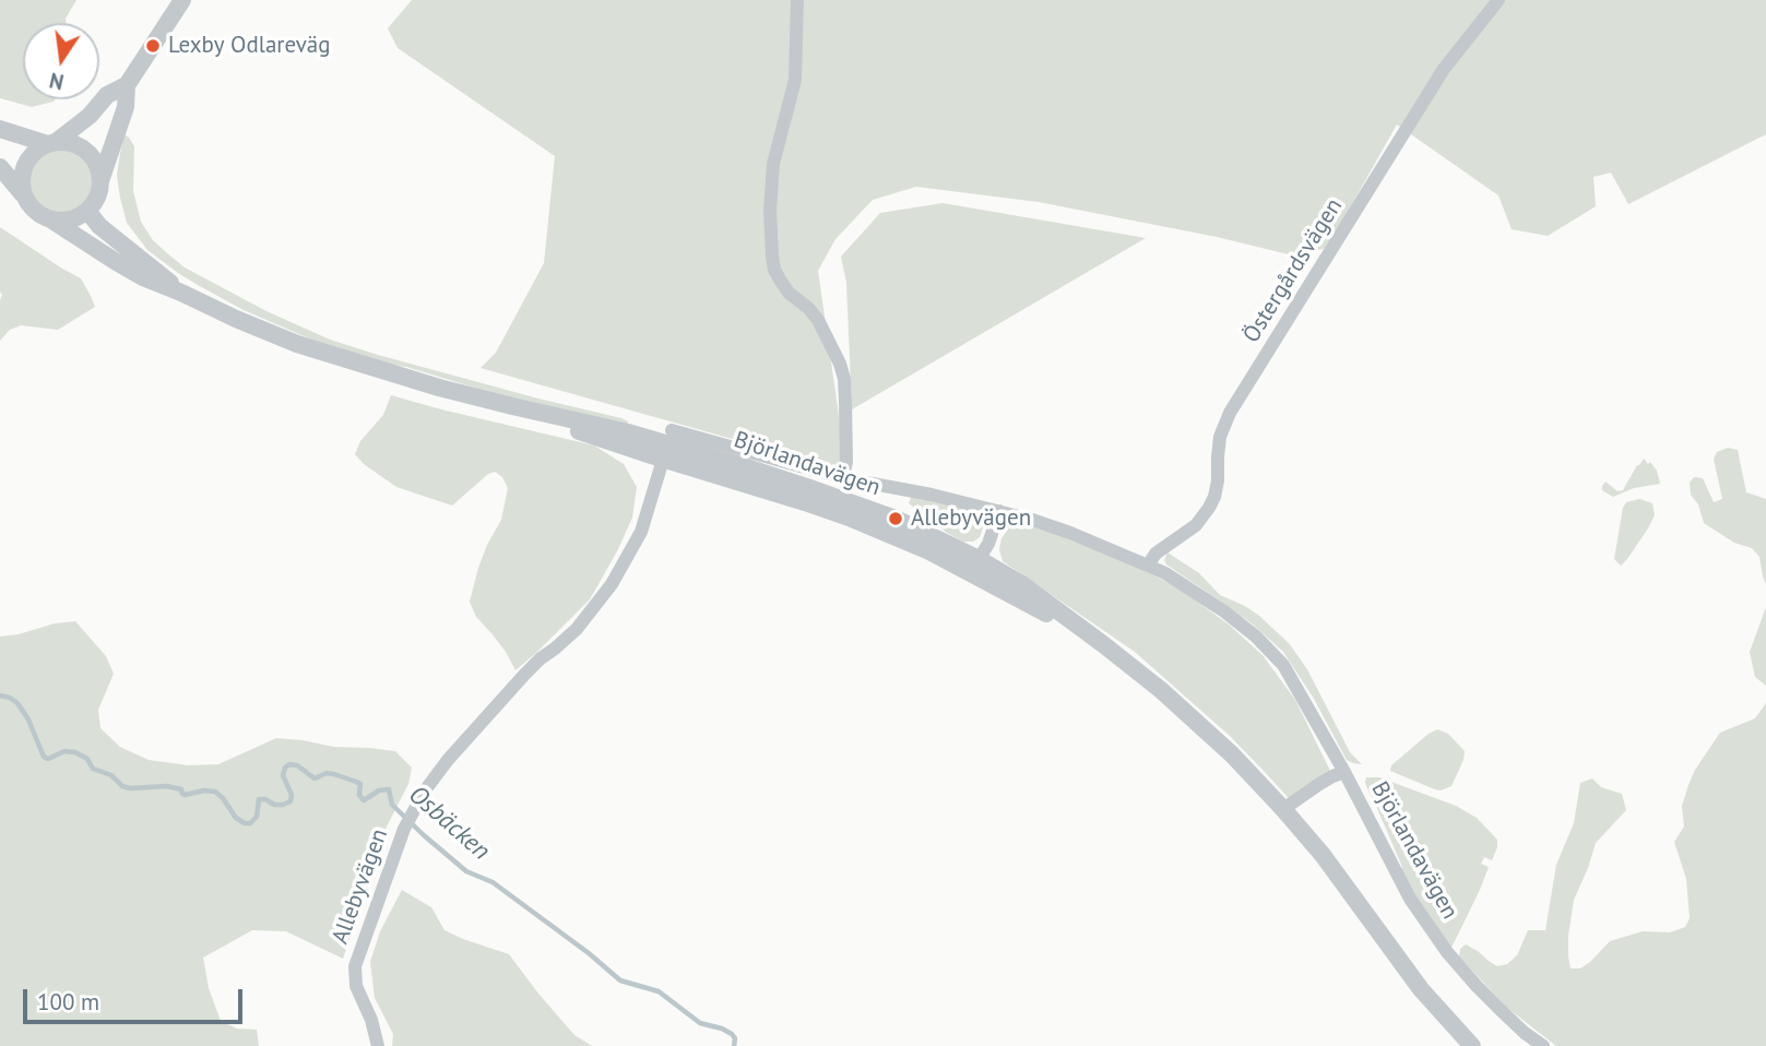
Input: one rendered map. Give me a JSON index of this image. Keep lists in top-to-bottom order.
{
  "streets": {
    "street": ["Östergårdsvägen", "Björlandavägen", "Allebyvägen"]
  },
  "crossings": [
    ["Östergårdsvägen", "Björlandavägen"],
    ["Björlandavägen", "Allebyvägen"]
  ],
  "water": ["Osbäcken"],
  "places": ["Lexby Odlareväg", "Allebyvägen"],
  "scale_bar": "100 m",
  "north": "bottom"
}
